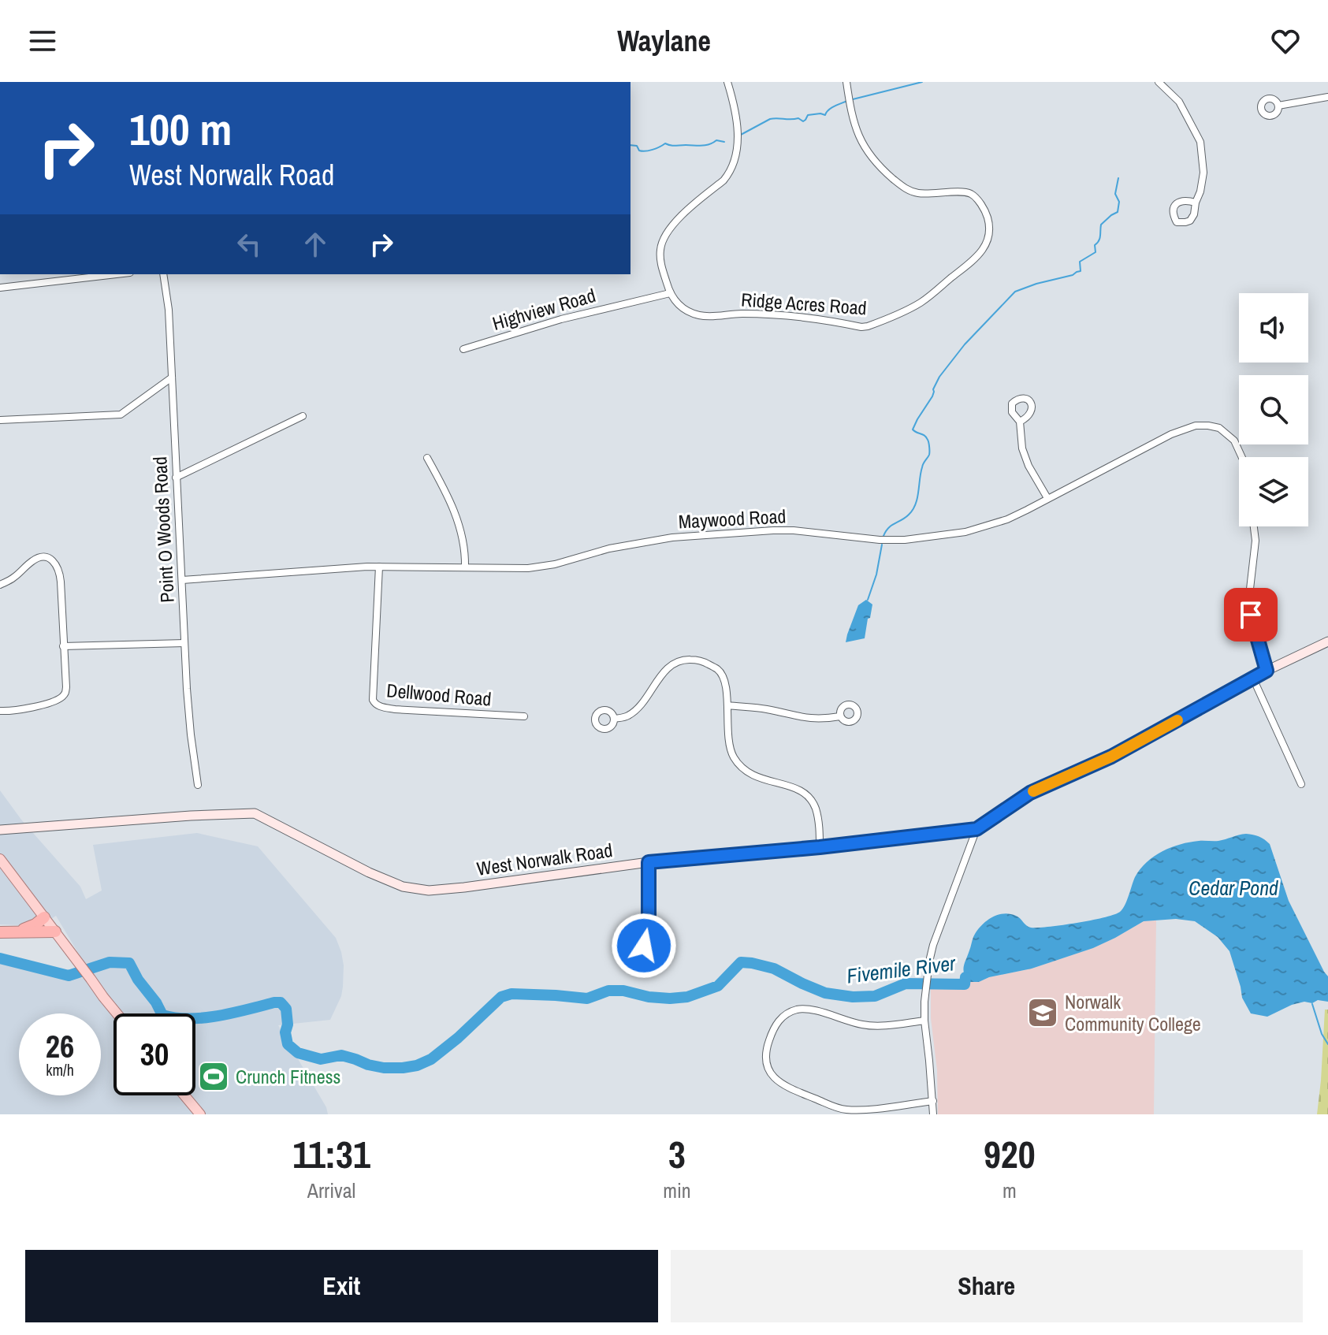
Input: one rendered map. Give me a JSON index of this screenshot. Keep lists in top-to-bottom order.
{
  "streets": {
    "main road": ["West Norwalk Road"],
    "street": [
      "Ridge Acres Road",
      "Highview Road",
      "Maywood Road",
      "Point O Woods Road",
      "Dellwood Road"
    ]
  },
  "crossings": [
    ["Ridge Acres Road", "Highview Road"],
    ["Maywood Road", "Point O Woods Road"],
    ["Maywood Road", "Dellwood Road"]
  ],
  "water": ["Cedar Pond", "Fivemile River"],
  "places": {
    "school or university": ["Norwalk Community College"],
    "sports": ["Crunch Fitness"]
  },
  "page": {
    "header": "Waylane",
    "turn": ["100 m", "West Norwalk Road"],
    "speed": "26 km/h",
    "limit": "30",
    "eta": [
      "11:31",
      "Arrival",
      "3",
      "min",
      "920",
      "m"
    ],
    "buttons": ["Exit", "Share"]
  }
}
